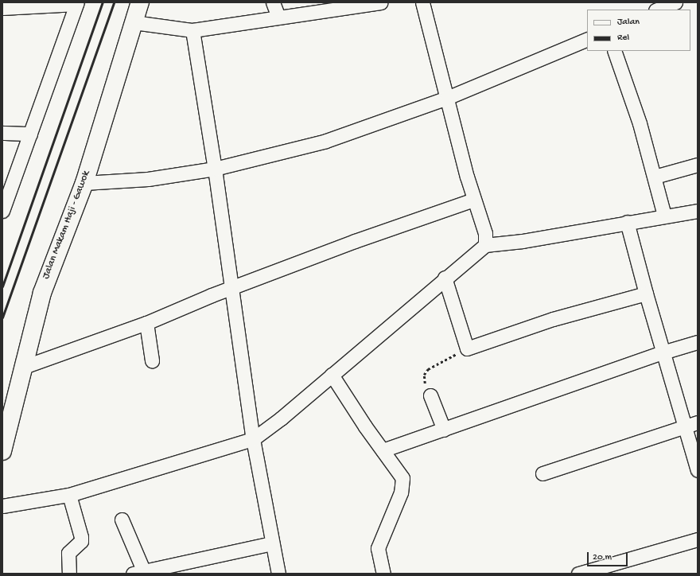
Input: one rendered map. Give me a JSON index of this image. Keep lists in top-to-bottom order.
{
  "streets": {
    "street": ["Jalan Makam Haji - Gawok"]
  },
  "legend": ["Jalan", "Rel"],
  "scale_bar": "20 m"
}
